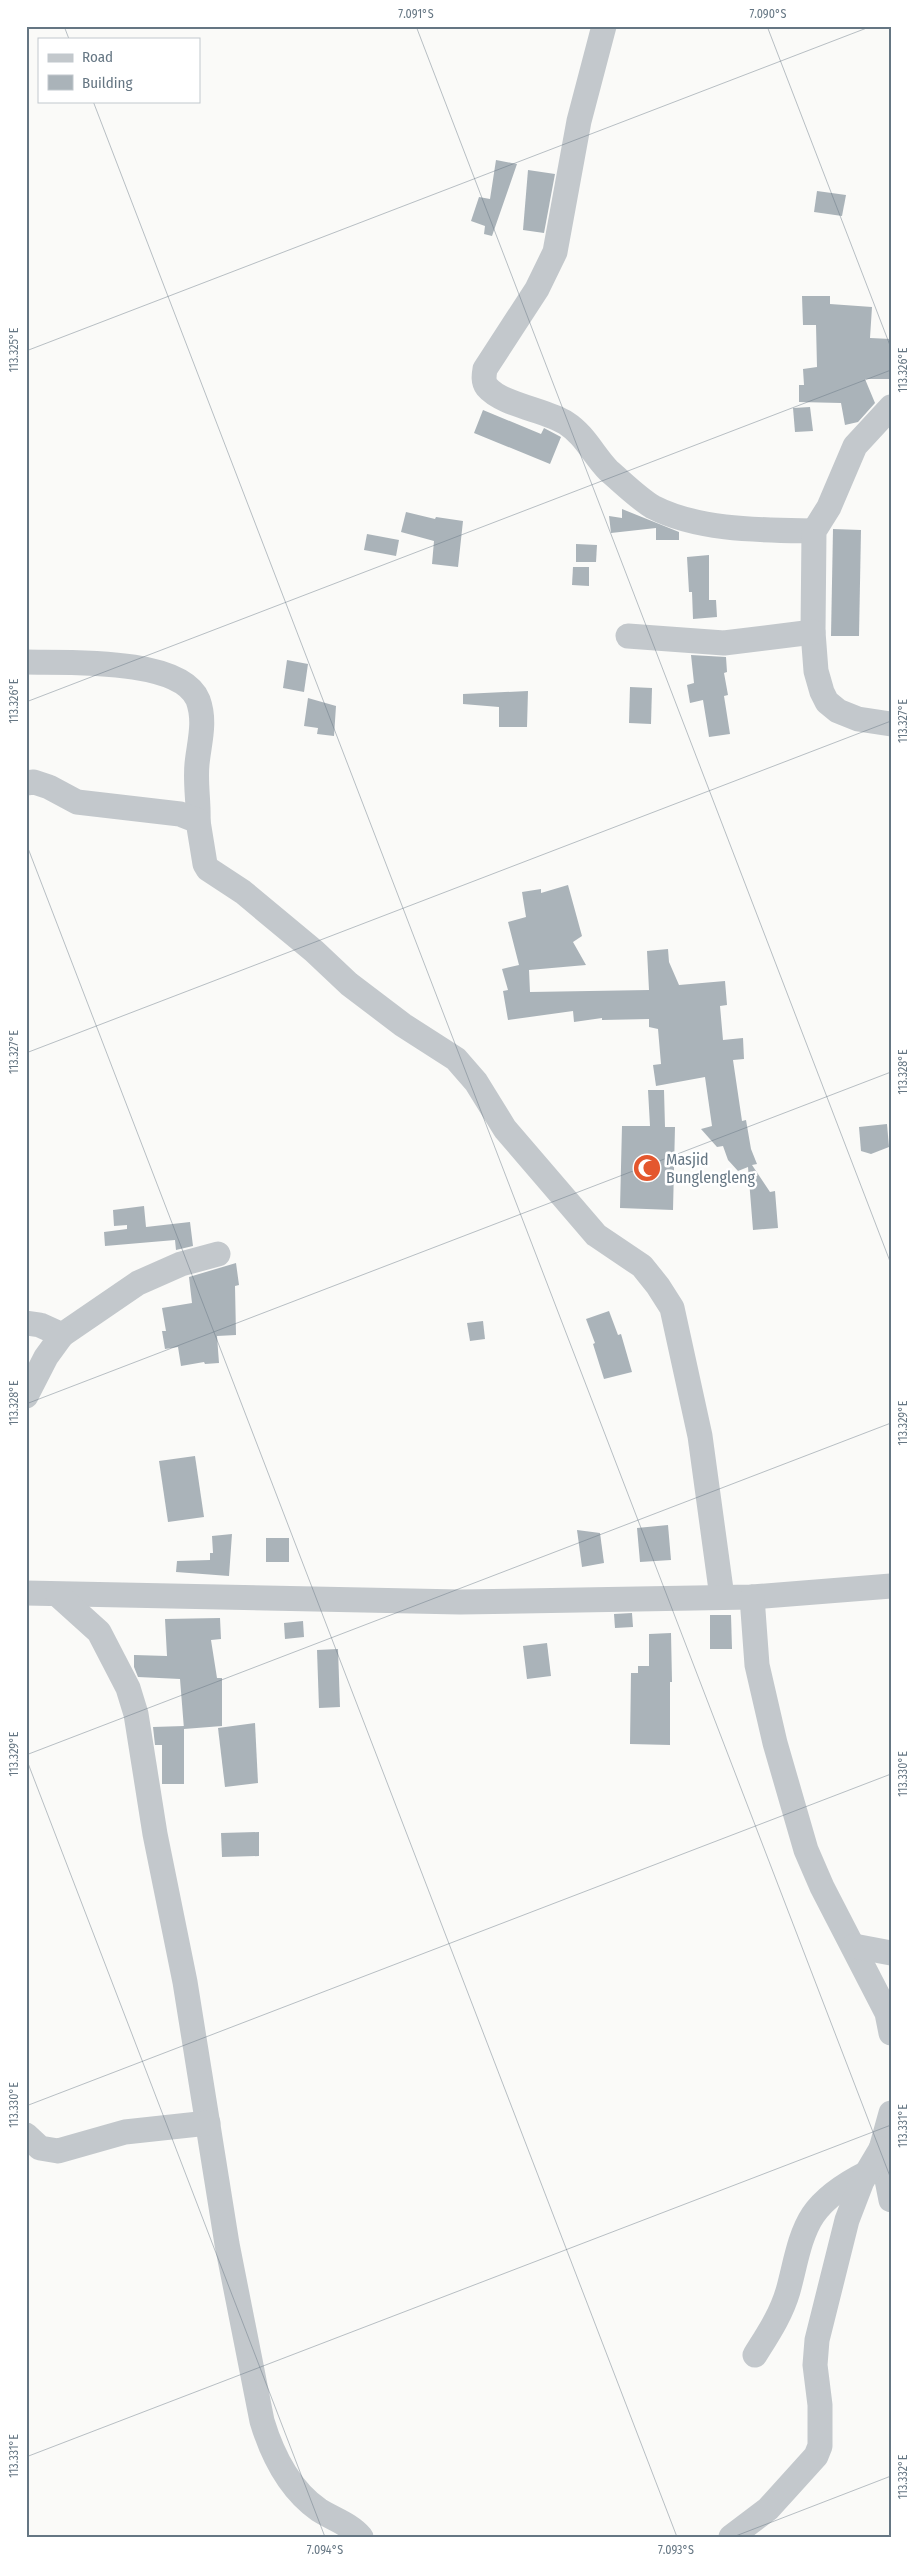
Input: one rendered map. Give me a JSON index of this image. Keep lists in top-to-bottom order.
{
  "places": {
    "mosque": ["Masjid Bunglengleng"]
  },
  "legend": ["Road", "Building"],
  "coordinates": [
    "7.091°S",
    "7.090°S",
    "113.325°E",
    "113.326°E",
    "113.327°E",
    "113.328°E",
    "113.329°E",
    "113.330°E",
    "113.331°E",
    "113.332°E",
    "7.094°S",
    "7.093°S"
  ]
}
